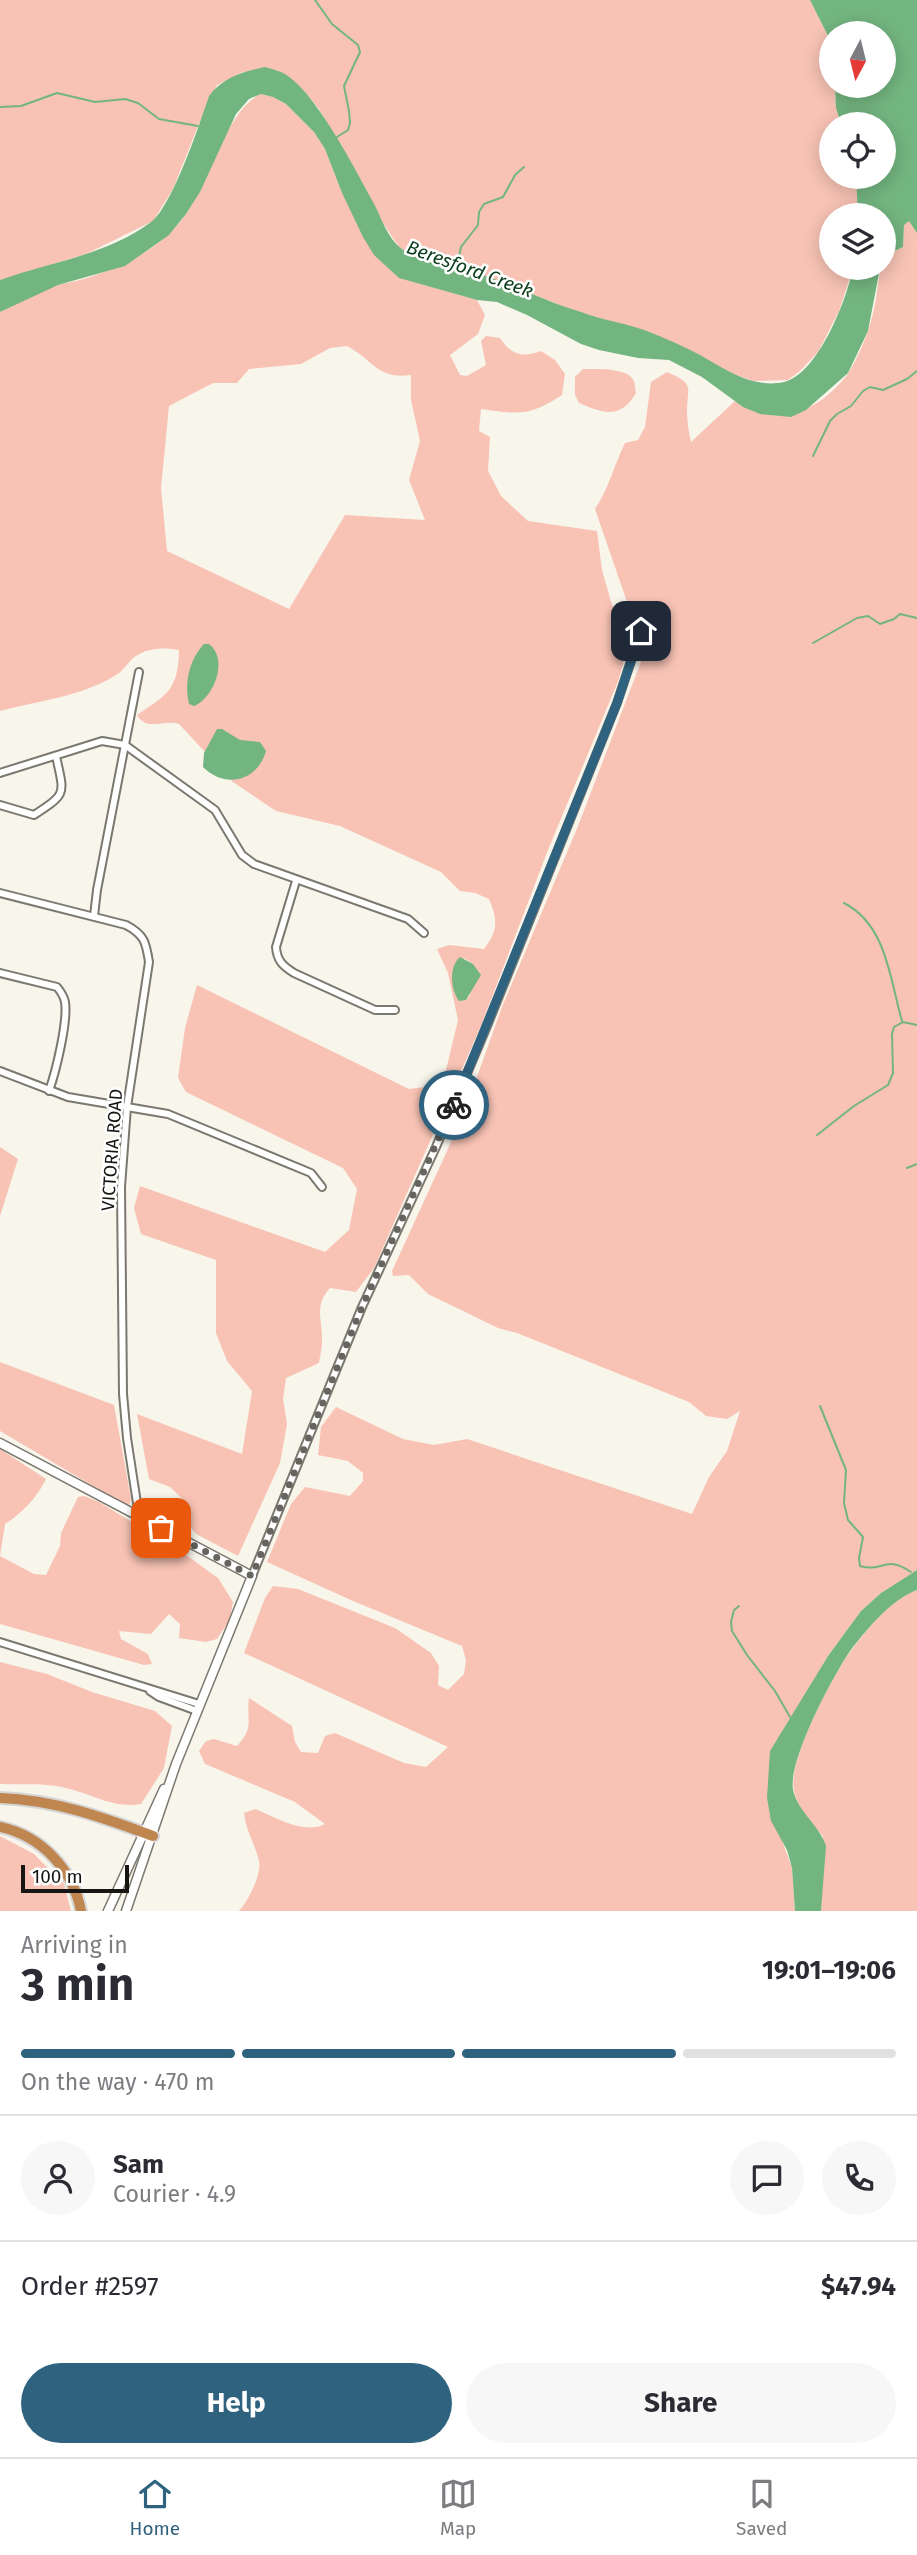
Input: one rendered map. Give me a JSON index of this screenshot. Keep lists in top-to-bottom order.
{
  "streets": {
    "street": ["VICTORIA ROAD"]
  },
  "water": ["Beresford Creek"],
  "scale_bar": "100 m",
  "north": "bottom",
  "page": {
    "scale": "100 m",
    "heading": ["3 min", "Arriving in", "19:01–19:06"],
    "panel": [
      "Sam",
      "Courier · 4.9",
      "Order #2597",
      "$47.94"
    ],
    "bar": "On the way · 470 m",
    "buttons": ["Help", "Share"],
    "tabs": ["Home", "Map", "Saved"]
  }
}
